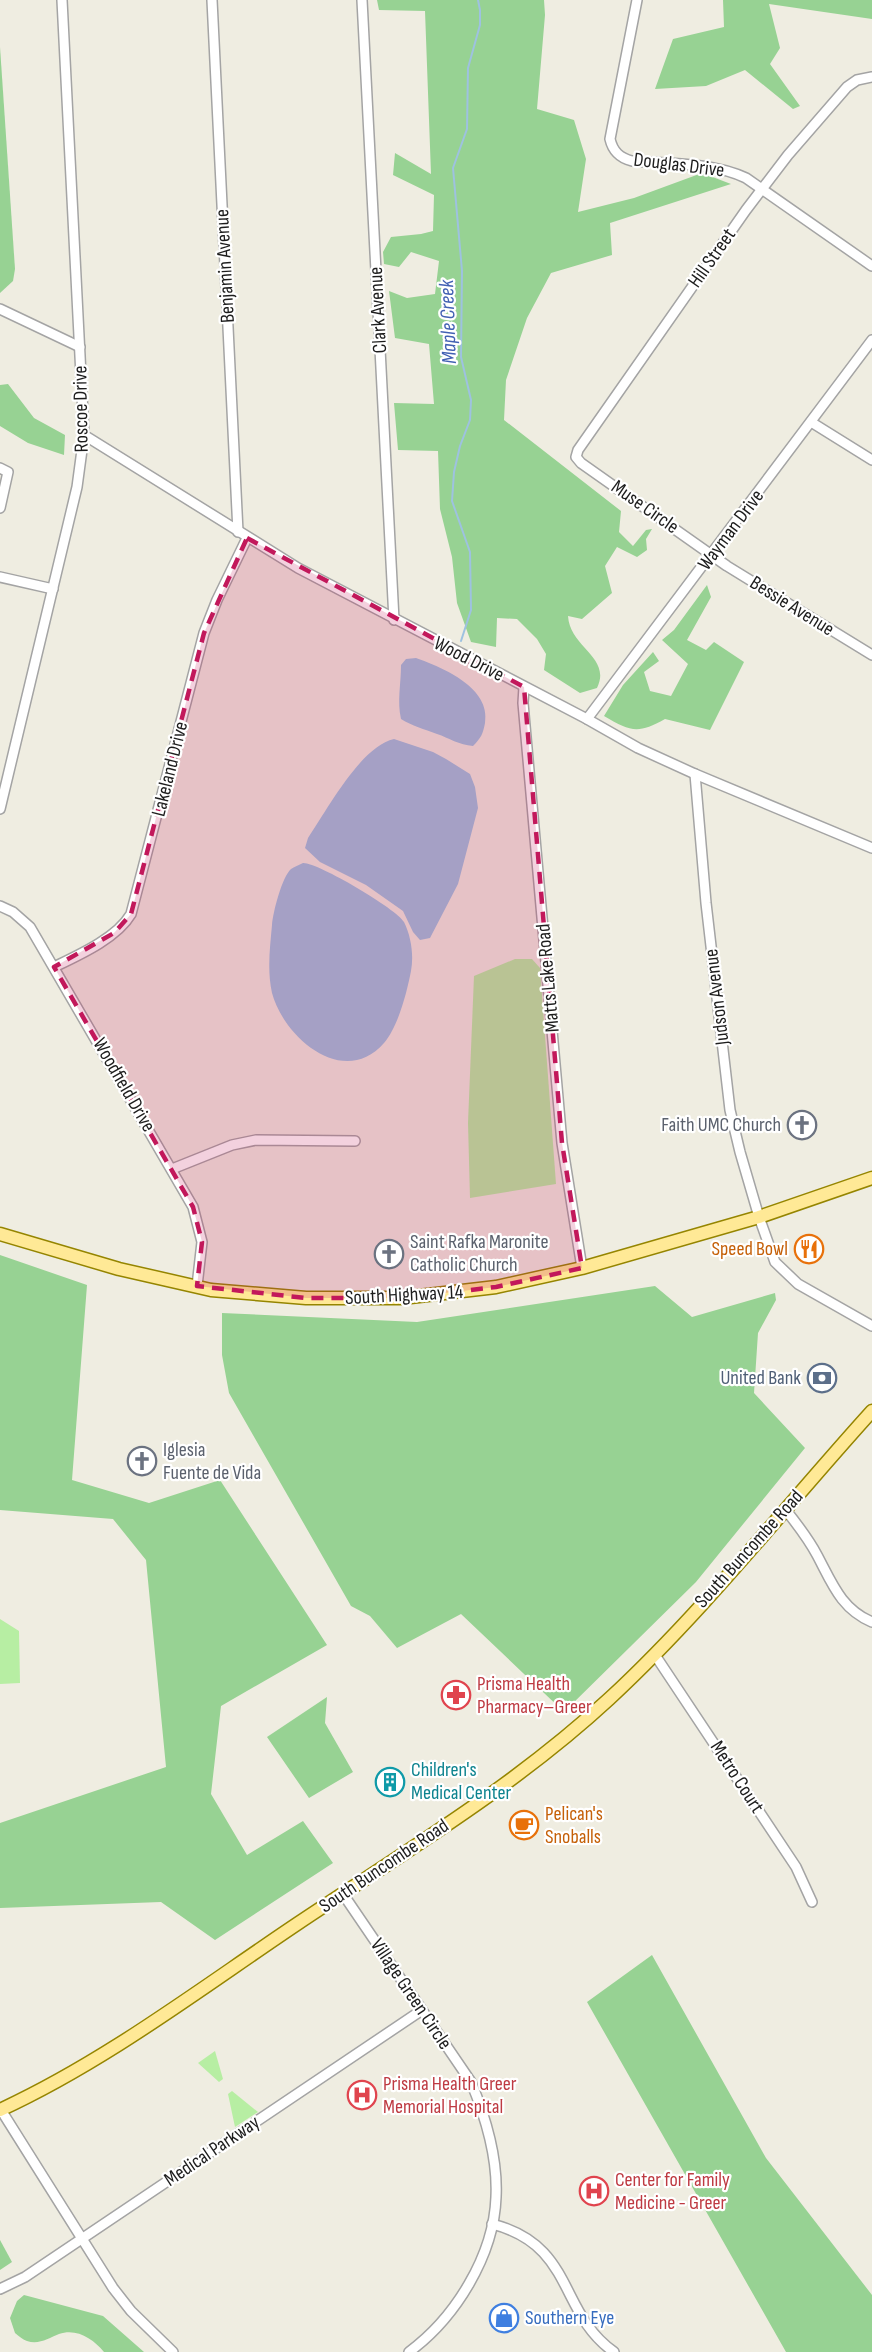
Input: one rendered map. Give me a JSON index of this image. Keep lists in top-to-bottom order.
{
  "streets": {
    "main road": ["South Highway 14", "South Buncombe Road"],
    "street": [
      "Douglas Drive",
      "Hill Street",
      "Benjamin Avenue",
      "Clark Avenue",
      "Roscoe Drive",
      "Muse Circle",
      "Wayman Drive",
      "Bessie Avenue",
      "Wood Drive",
      "Lakeland Drive",
      "Matts Lake Road",
      "Judson Avenue",
      "Woodfield Drive",
      "Metro Court",
      "Village Green Circle",
      "Medical Parkway"
    ]
  },
  "crossings": [
    ["Douglas Drive", "Hill Street"],
    ["Hill Street", "Muse Circle"],
    ["Benjamin Avenue", "Wood Drive"],
    ["Clark Avenue", "Wood Drive"],
    ["Roscoe Drive", "Wood Drive"],
    ["Muse Circle", "Wayman Drive"],
    ["Muse Circle", "Bessie Avenue"],
    ["Wayman Drive", "Bessie Avenue"],
    ["Wayman Drive", "Wood Drive"],
    ["Wood Drive", "Lakeland Drive"],
    ["Wood Drive", "Matts Lake Road"],
    ["Wood Drive", "Judson Avenue"],
    ["Lakeland Drive", "Woodfield Drive"],
    ["Matts Lake Road", "South Highway 14"],
    ["Judson Avenue", "South Highway 14"],
    ["Woodfield Drive", "South Highway 14"],
    ["South Buncombe Road", "Metro Court"],
    ["South Buncombe Road", "Village Green Circle"],
    ["Village Green Circle", "Medical Parkway"]
  ],
  "water": ["Maple Creek"],
  "places": {
    "church": ["Faith UMC Church", "Saint Rafka Maronite Catholic Church", "Iglesia Fuente de Vida"],
    "restaurant": ["Speed Bowl"],
    "bank": ["United Bank"],
    "pharmacy": ["Prisma Health Pharmacy–Greer"],
    "building": ["Children's Medical Center"],
    "cafe": ["Pelican's Snoballs"],
    "hospital": ["Prisma Health Greer Memorial Hospital", "Center for Family Medicine - Greer"],
    "shop": ["Southern Eye"]
  }
}
